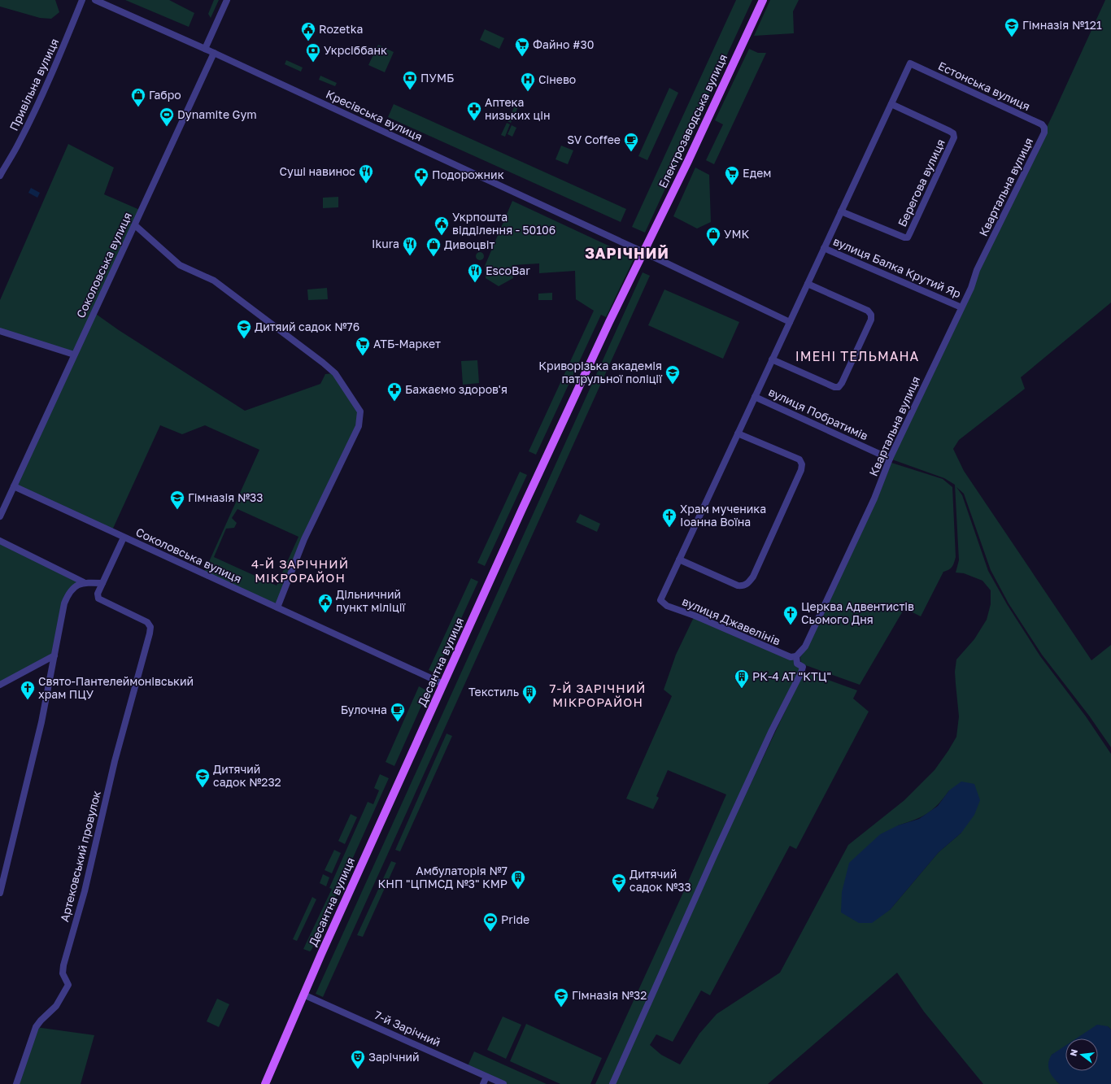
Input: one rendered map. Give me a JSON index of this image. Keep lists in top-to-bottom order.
{
  "streets": {
    "main road": ["Електрозаводська вулиця", "Десантна вулиця"],
    "street": [
      "Привільна вулиця",
      "Естонська вулиця",
      "Кресівська вулиця",
      "Берегова вулиця",
      "Квартальна вулиця",
      "Соколовська вулиця",
      "вулиця Балка Крутий Яр",
      "вулиця Побратимів",
      "вулиця Джавелінів",
      "Артековський провулок",
      "7-й Зарічний"
    ]
  },
  "crossings": [
    ["Естонська вулиця", "Берегова вулиця"],
    ["Естонська вулиця", "Квартальна вулиця"],
    ["Кресівська вулиця", "Електрозаводська вулиця"],
    ["Кресівська вулиця", "Соколовська вулиця"],
    ["Кресівська вулиця", "Десантна вулиця"],
    ["Електрозаводська вулиця", "Десантна вулиця"],
    ["Квартальна вулиця", "вулиця Балка Крутий Яр"],
    ["Квартальна вулиця", "вулиця Побратимів"],
    ["Квартальна вулиця", "вулиця Джавелінів"],
    ["Соколовська вулиця", "Десантна вулиця"],
    ["Десантна вулиця", "7-й Зарічний"]
  ],
  "districts": [
    "ЗАРІЧНИЙ",
    "ІМЕНІ ТЕЛЬМАНА",
    "4-Й ЗАРІЧНИЙ МІКРОРАЙОН",
    "7-Й ЗАРІЧНИЙ МІКРОРАЙОН"
  ],
  "places": {
    "school or university": [
      "Гімназія №121",
      "Дитяий садок №76",
      "Криворізька академія патрульної поліції",
      "Гімназія №33",
      "Дитячий садок №232",
      "Дитячий садок №33",
      "Гімназія №32"
    ],
    "public building": ["Rozetka", "Укрпошта відділення - 50106", "Дільничний пункт міліції"],
    "supermarket": ["Файно #30", "Едем", "АТБ-Маркет"],
    "bank": ["Укрсіббанк", "ПУМБ"],
    "hospital": ["Сінево"],
    "shop": ["Габро", "УМК", "Дивоцвіт"],
    "pharmacy": ["Аптека низьких цін", "Подорожник", "Бажаємо здоров'я"],
    "sports": ["Dynamite Gym", "Pride"],
    "cafe": ["SV Coffee", "Булочна"],
    "restaurant": ["Суші навинос", "Ikura", "EscoBar"],
    "church": ["Храм мученика Іоанна Воїна", "Церква Адвентистів Сьомого Дня", "Свято-Пантелеймонівський храм ПЦУ"],
    "building": ["РК-4 АТ \"КТЦ\"", "Текстиль", "Амбулаторія №7 КНП \"ЦПМСД №3\" КМР"],
    "theatre": ["Зарічний"]
  },
  "north": "left"
}
